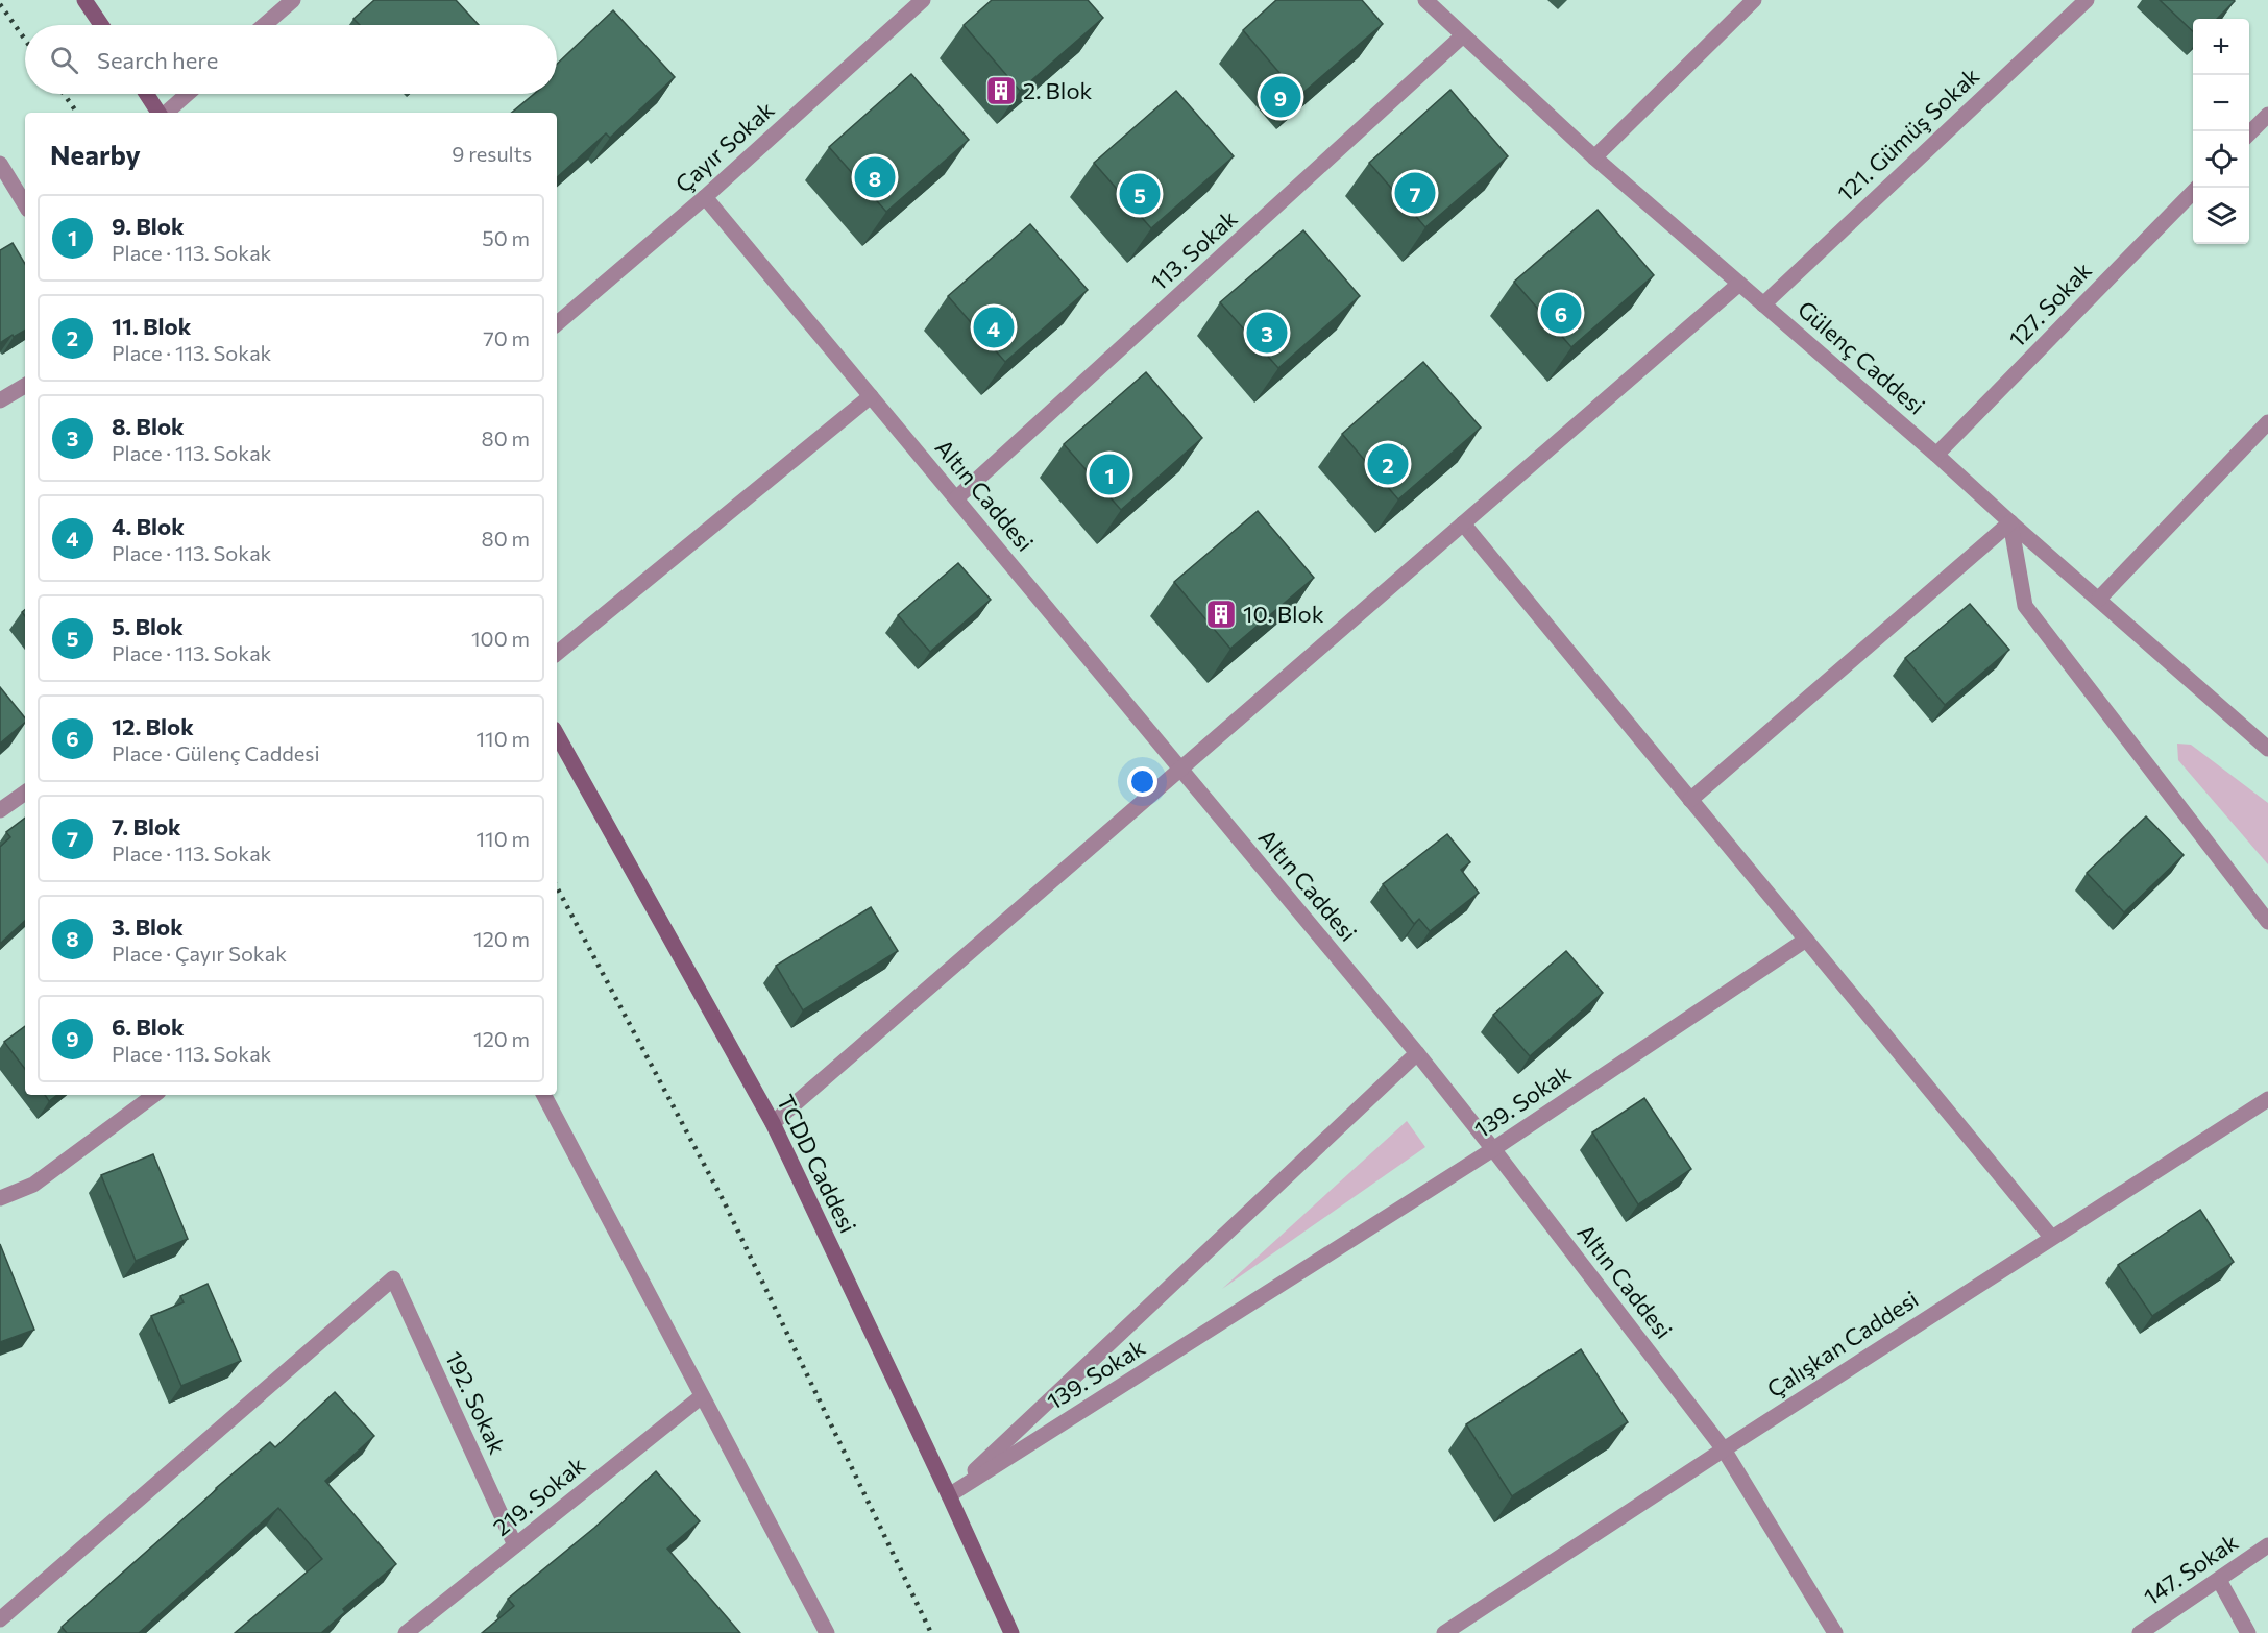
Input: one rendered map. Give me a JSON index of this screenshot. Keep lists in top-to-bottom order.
{
  "streets": {
    "main road": ["TCDD Caddesi"],
    "street": [
      "121. Gümüş Sokak",
      "Çayır Sokak",
      "113. Sokak",
      "127. Sokak",
      "Gülenç Caddesi",
      "Altın Caddesi",
      "139. Sokak",
      "Çalışkan Caddesi",
      "192. Sokak",
      "219. Sokak",
      "147. Sokak"
    ]
  },
  "crossings": [
    ["121. Gümüş Sokak", "Gülenç Caddesi"],
    ["Çayır Sokak", "Altın Caddesi"],
    ["113. Sokak", "Gülenç Caddesi"],
    ["113. Sokak", "Altın Caddesi"],
    ["127. Sokak", "Gülenç Caddesi"],
    ["Altın Caddesi", "139. Sokak"],
    ["Altın Caddesi", "Çalışkan Caddesi"],
    ["139. Sokak", "TCDD Caddesi"],
    ["192. Sokak", "219. Sokak"]
  ],
  "places": {
    "building": ["2. Blok", "10. Blok"]
  },
  "page": {
    "map_buttons": ["+", "−"],
    "search": "Search here",
    "pins": [
      "9",
      "8",
      "7",
      "5",
      "6",
      "4",
      "3",
      "2",
      "1"
    ],
    "heading": ["Nearby", "9 results"],
    "list": [
      {
        "mark": "1",
        "name": "9. Blok",
        "note": "Place · 113. Sokak",
        "value": "50 m"
      },
      {
        "mark": "2",
        "name": "11. Blok",
        "note": "Place · 113. Sokak",
        "value": "70 m"
      },
      {
        "mark": "3",
        "name": "8. Blok",
        "note": "Place · 113. Sokak",
        "value": "80 m"
      },
      {
        "mark": "4",
        "name": "4. Blok",
        "note": "Place · 113. Sokak",
        "value": "80 m"
      },
      {
        "mark": "5",
        "name": "5. Blok",
        "note": "Place · 113. Sokak",
        "value": "100 m"
      },
      {
        "mark": "6",
        "name": "12. Blok",
        "note": "Place · Gülenç Caddesi",
        "value": "110 m"
      },
      {
        "mark": "7",
        "name": "7. Blok",
        "note": "Place · 113. Sokak",
        "value": "110 m"
      },
      {
        "mark": "8",
        "name": "3. Blok",
        "note": "Place · Çayır Sokak",
        "value": "120 m"
      },
      {
        "mark": "9",
        "name": "6. Blok",
        "note": "Place · 113. Sokak",
        "value": "120 m"
      }
    ]
  }
}
